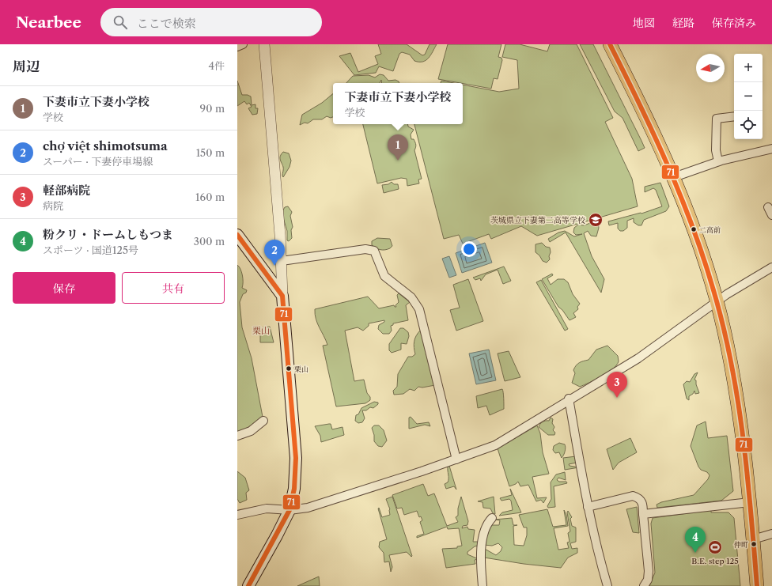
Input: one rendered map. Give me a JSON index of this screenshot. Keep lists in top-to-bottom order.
{
  "districts": ["栗山"],
  "places": {
    "school or university": ["茨城県立下妻第二高等学校"],
    "other": ["二高前", "栗山", "仲町"],
    "sports": ["B.E. step 125"]
  },
  "lines": ["transit line 71"],
  "north": "left",
  "page": {
    "header": "Nearbee",
    "search": "ここで検索",
    "nav": ["地図", "経路", "保存済み"],
    "heading": ["周辺", "4件"],
    "map_buttons": ["+", "−"],
    "popup": ["下妻市立下妻小学校", "学校"],
    "list": [
      {
        "mark": "1",
        "name": "下妻市立下妻小学校",
        "note": "学校",
        "value": "90 m"
      },
      {
        "mark": "2",
        "name": "chợ việt shimotsuma",
        "note": "スーパー · 下妻停車場線",
        "value": "150 m"
      },
      {
        "mark": "3",
        "name": "軽部病院",
        "note": "病院",
        "value": "160 m"
      },
      {
        "mark": "4",
        "name": "粉クリ・ドームしもつま",
        "note": "スポーツ · 国道125号",
        "value": "300 m"
      }
    ],
    "pins": [
      "1",
      "2",
      "3",
      "4"
    ],
    "buttons": ["保存", "共有"]
  }
}
